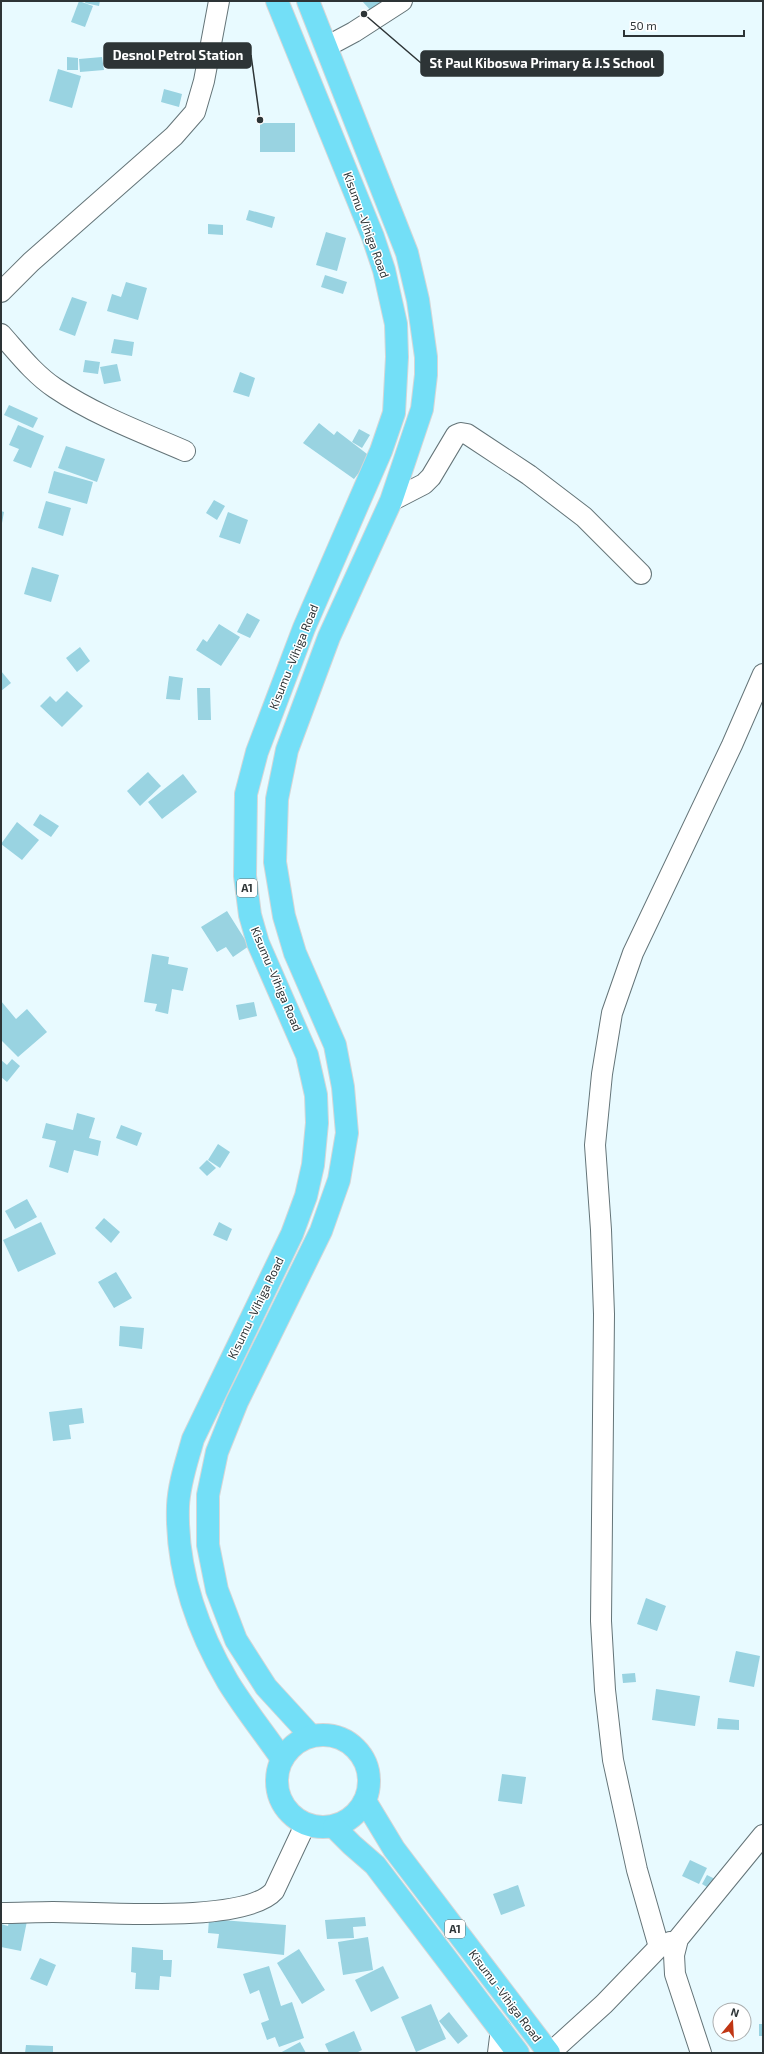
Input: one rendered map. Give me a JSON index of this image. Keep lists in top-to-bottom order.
{
  "streets": {
    "highway": ["Kisumu -Vihiga Road", "A1"]
  },
  "places": ["St Paul Kiboswa Primary & J.S School", "Desnol Petrol Station"],
  "scale_bar": "50 m",
  "north": "top"
}
